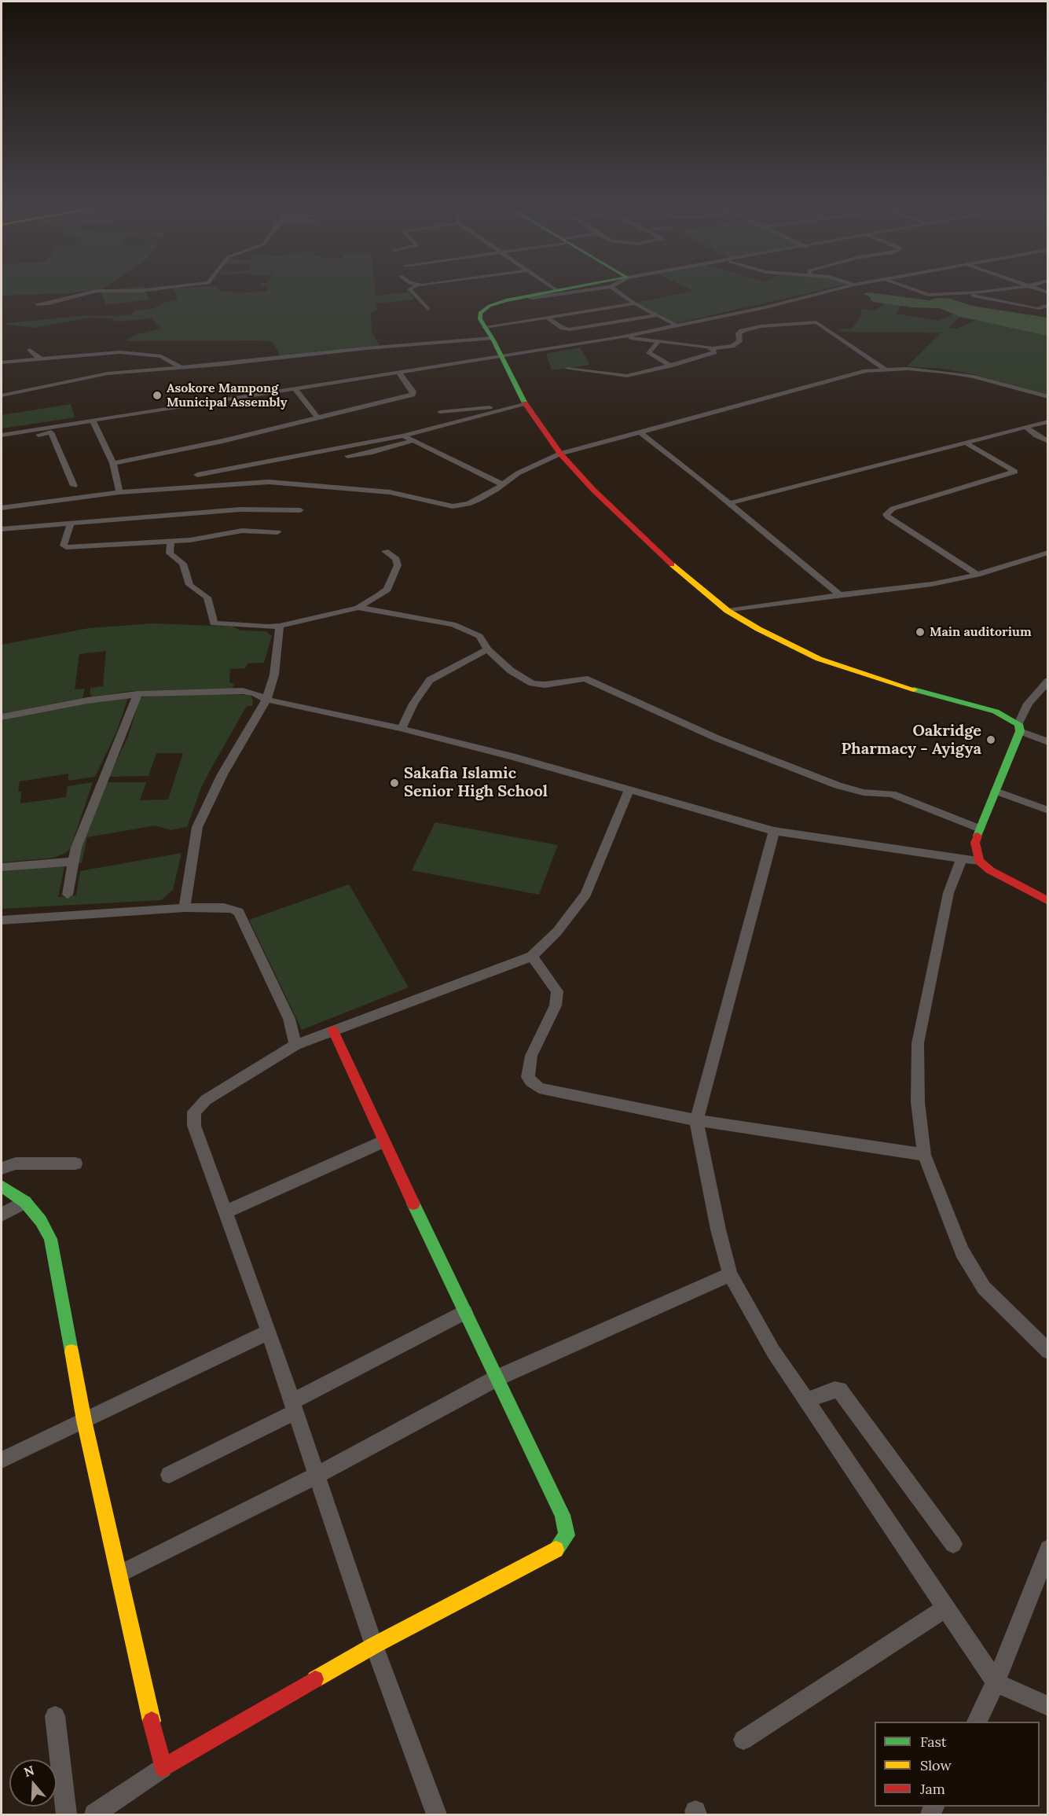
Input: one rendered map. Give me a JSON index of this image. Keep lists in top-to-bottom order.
{
  "places": [
    "Asokore Mampong Municipal Assembly",
    "Main auditorium",
    "Oakridge Pharmacy - Ayigya",
    "Sakafia Islamic Senior High School"
  ],
  "legend": ["Fast", "Slow", "Jam"],
  "north": "top"
}
